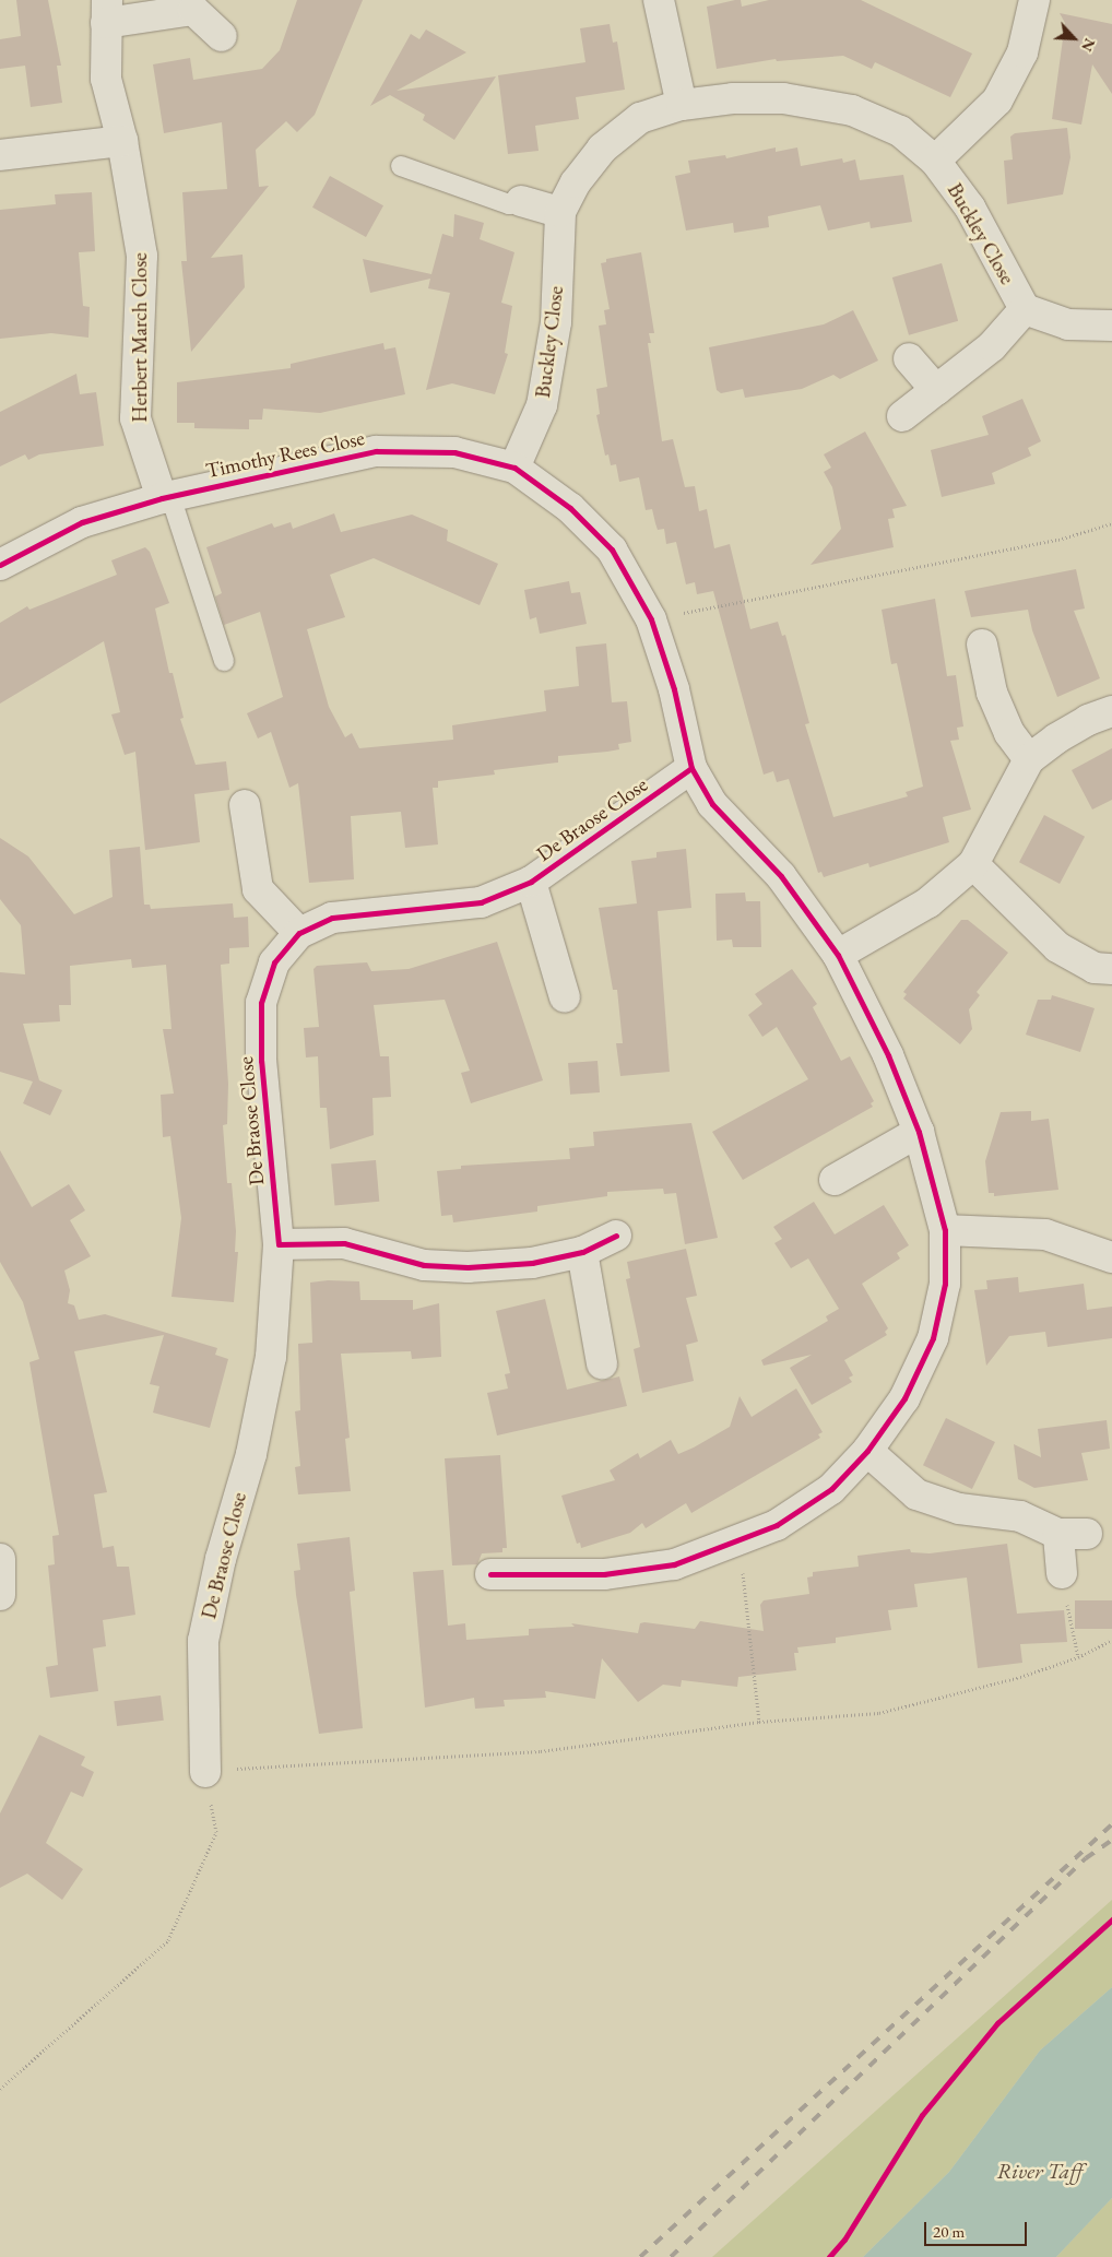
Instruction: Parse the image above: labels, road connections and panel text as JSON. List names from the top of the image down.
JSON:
{
  "streets": {
    "street": [
      "Buckley Close",
      "Herbert March Close",
      "Timothy Rees Close",
      "De Braose Close"
    ]
  },
  "crossings": [
    ["Buckley Close", "Timothy Rees Close"],
    ["Herbert March Close", "Timothy Rees Close"],
    ["Timothy Rees Close", "De Braose Close"]
  ],
  "water": ["River Taff"],
  "scale_bar": "20 m",
  "north": "bottom right"
}
